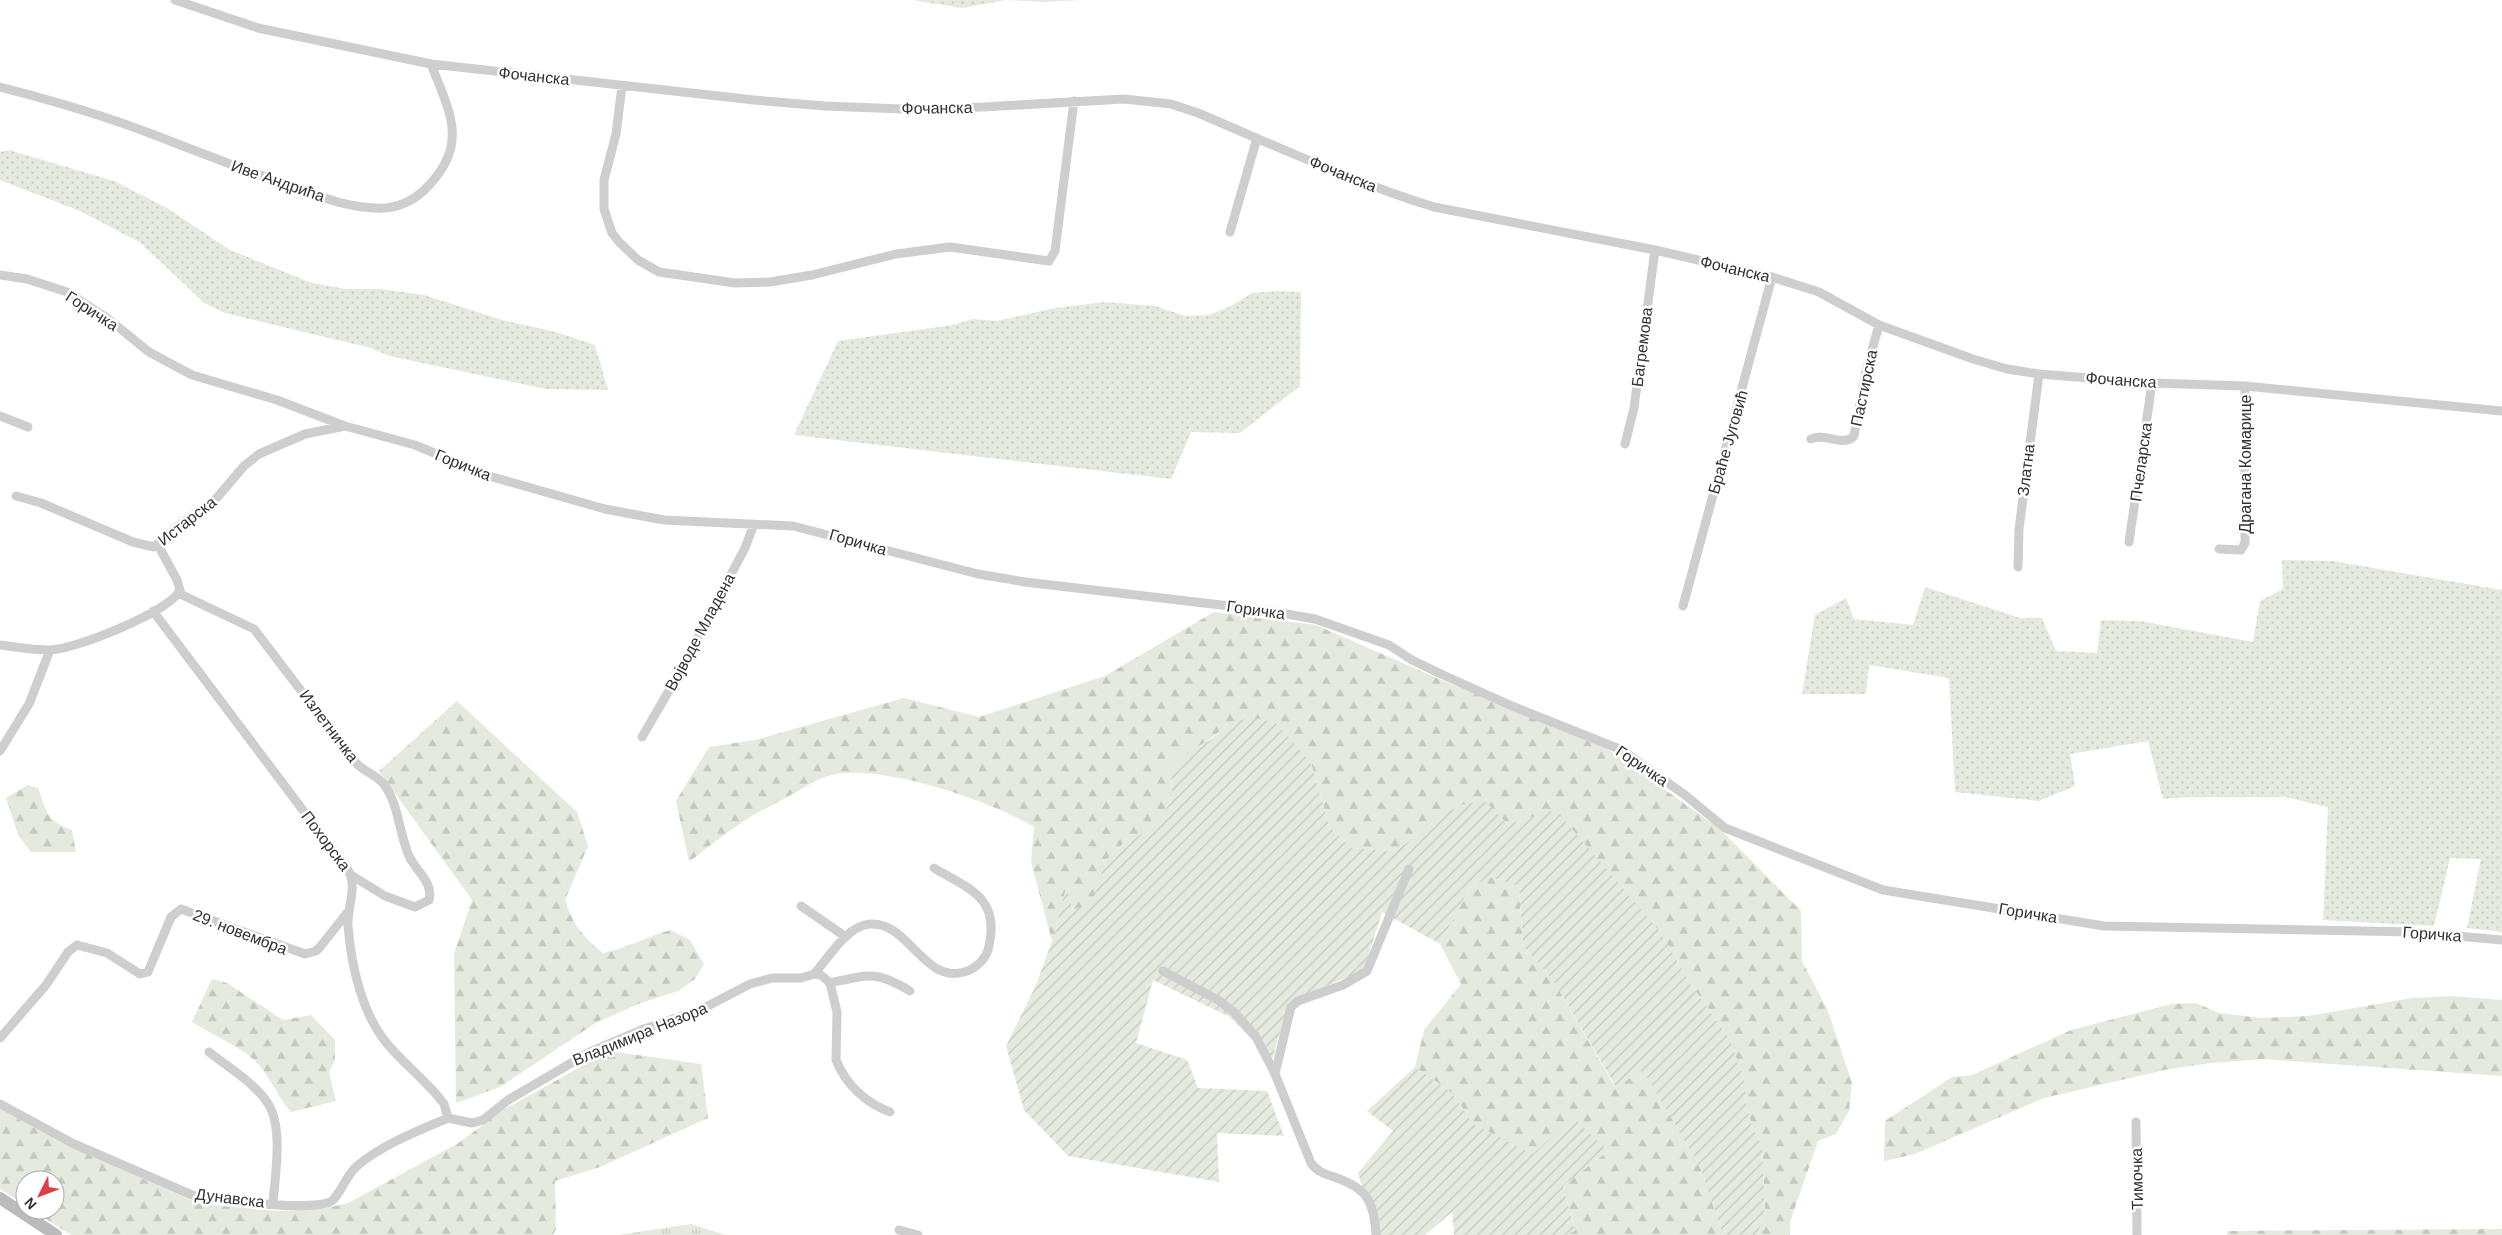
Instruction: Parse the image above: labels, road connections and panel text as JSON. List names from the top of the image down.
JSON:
{
  "streets": {
    "street": [
      "Фочанска",
      "Иве Андрића",
      "Горичка",
      "Багремова",
      "Пастирска",
      "Браће Југовић",
      "Пчеларска",
      "Драгана Комарице",
      "Златна",
      "Истарска",
      "Војводе Младена",
      "Излетничка",
      "Похорска",
      "29. новембра",
      "Владимира Назора",
      "Тимочка",
      "Дунавска"
    ]
  },
  "crossings": [
    ["Фочанска", "Иве Андрића"],
    ["Фочанска", "Багремова"],
    ["Фочанска", "Пастирска"],
    ["Фочанска", "Браће Југовић"],
    ["Фочанска", "Пчеларска"],
    ["Фочанска", "Драгана Комарице"],
    ["Фочанска", "Златна"],
    ["Горичка", "Истарска"],
    ["Горичка", "Војводе Младена"],
    ["Излетничка", "Похорска"],
    ["Похорска", "29. новембра"],
    ["Похорска", "Владимира Назора"],
    ["Похорска", "Дунавска"],
    ["Владимира Назора", "Дунавска"]
  ],
  "north": "bottom left"
}
